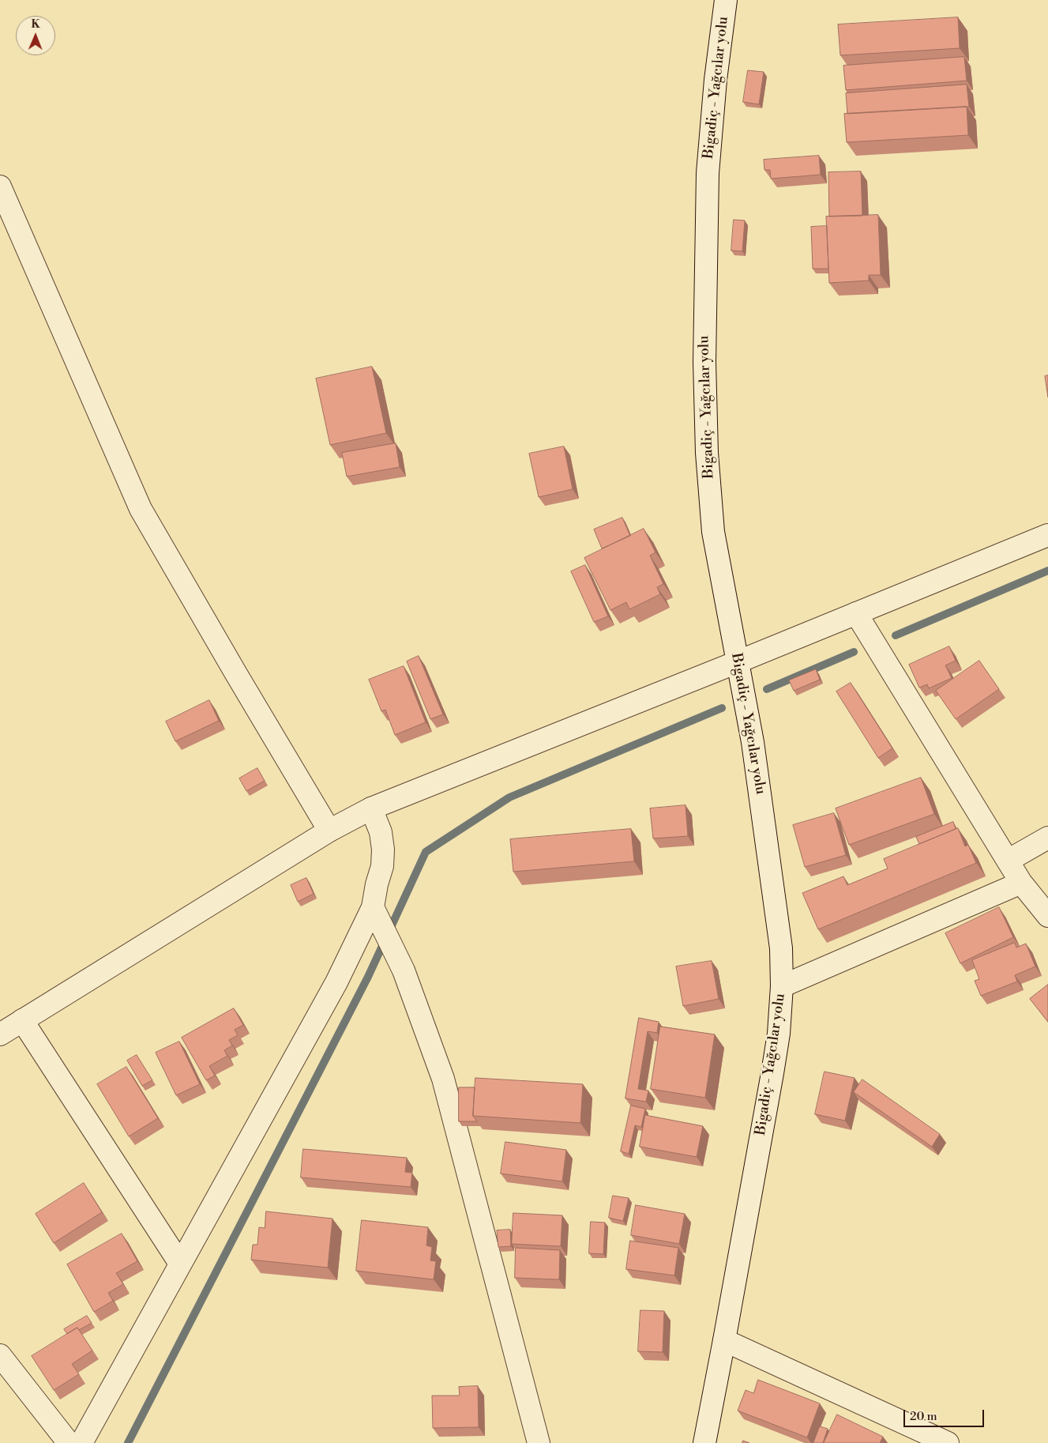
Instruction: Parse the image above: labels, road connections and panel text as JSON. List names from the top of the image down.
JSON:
{
  "streets": {
    "street": ["Bigadiç - Yağcılar yolu"]
  },
  "scale_bar": "20 m",
  "north": "top"
}
